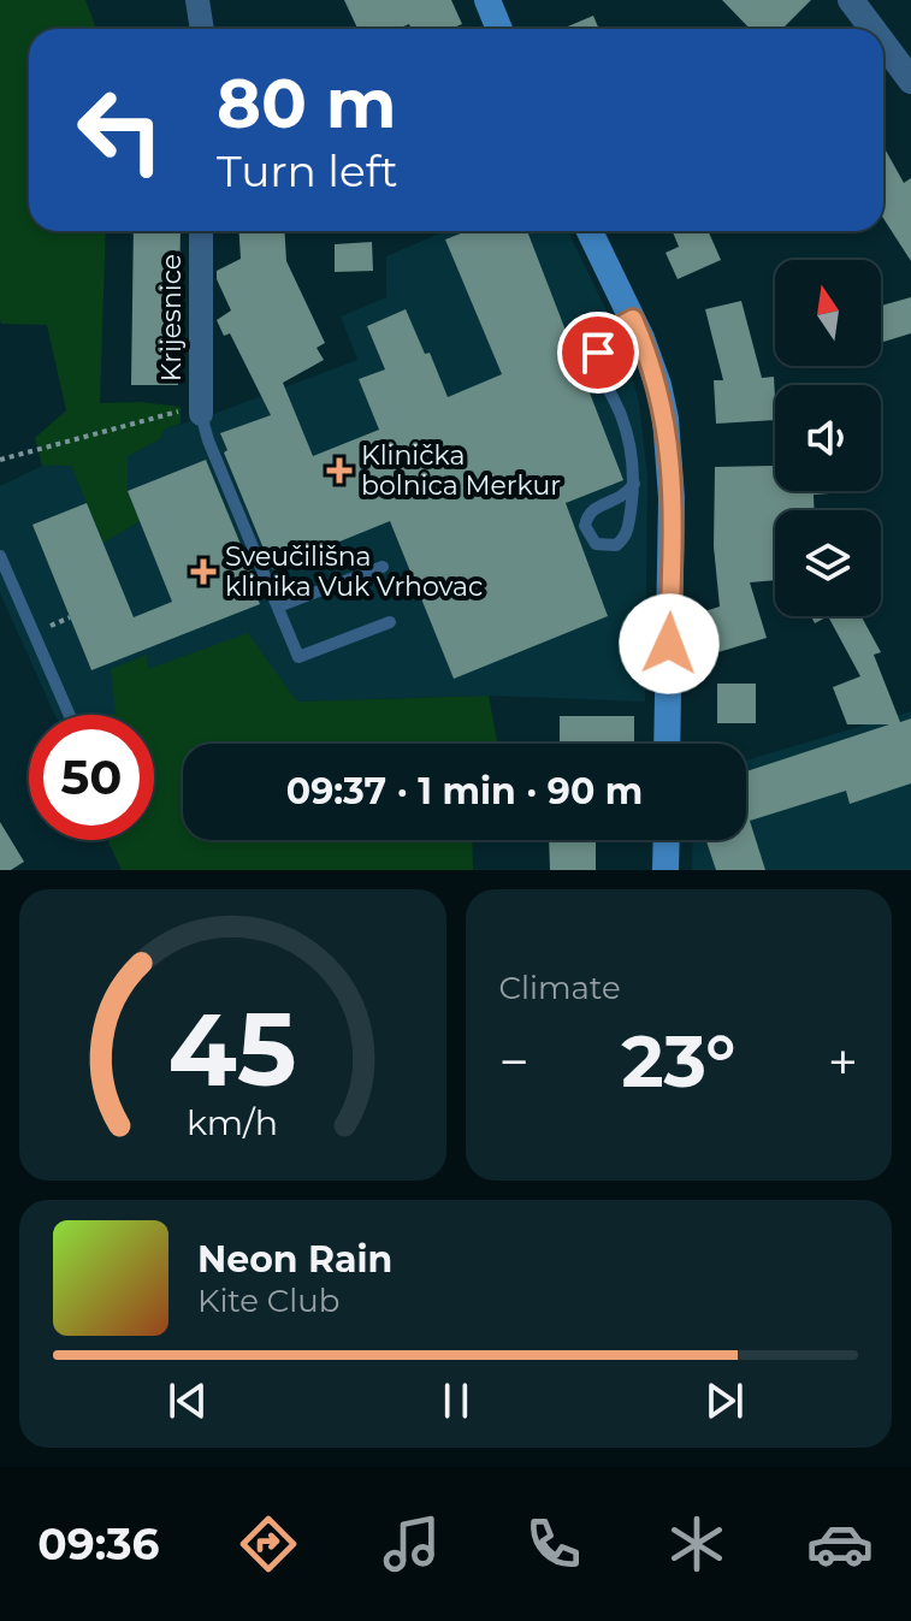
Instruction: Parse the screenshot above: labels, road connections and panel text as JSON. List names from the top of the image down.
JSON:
{
  "streets": {
    "street": ["Krijesnice"]
  },
  "places": {
    "health": ["Klinička bolnica Merkur", "Sveučilišna klinika Vuk Vrhovac"]
  },
  "north": "top",
  "page": {
    "turn": ["80 m", "Turn left"],
    "limit": "50",
    "trip": "09:37 · 1 min · 90 m",
    "tile": "Climate",
    "heat": ["−", "23°", "+"],
    "song": ["Neon Rain", "Kite Club"],
    "tabs": "09:36",
    "gauge": ["45", "km/h"]
  }
}
